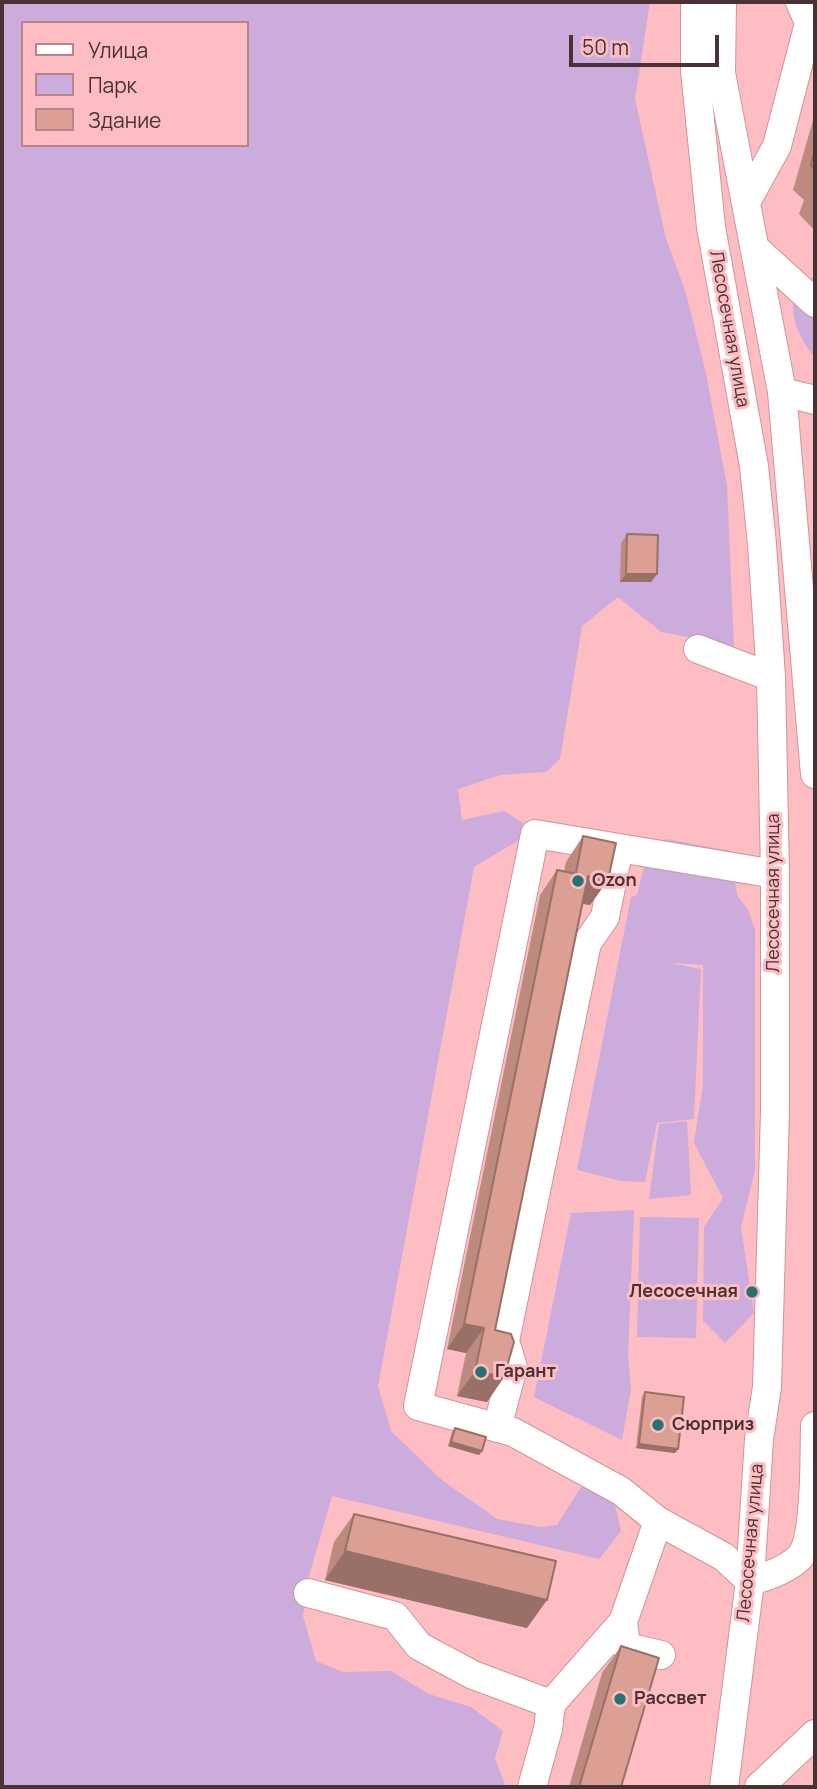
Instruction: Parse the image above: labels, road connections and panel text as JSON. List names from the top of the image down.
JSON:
{
  "streets": {
    "street": ["Лесосечная улица"]
  },
  "places": [
    "Ozon",
    "Лесосечная",
    "Гарант",
    "Сюрприз",
    "Рассвет"
  ],
  "legend": ["Улица", "Парк", "Здание"],
  "scale_bar": "50 m"
}
